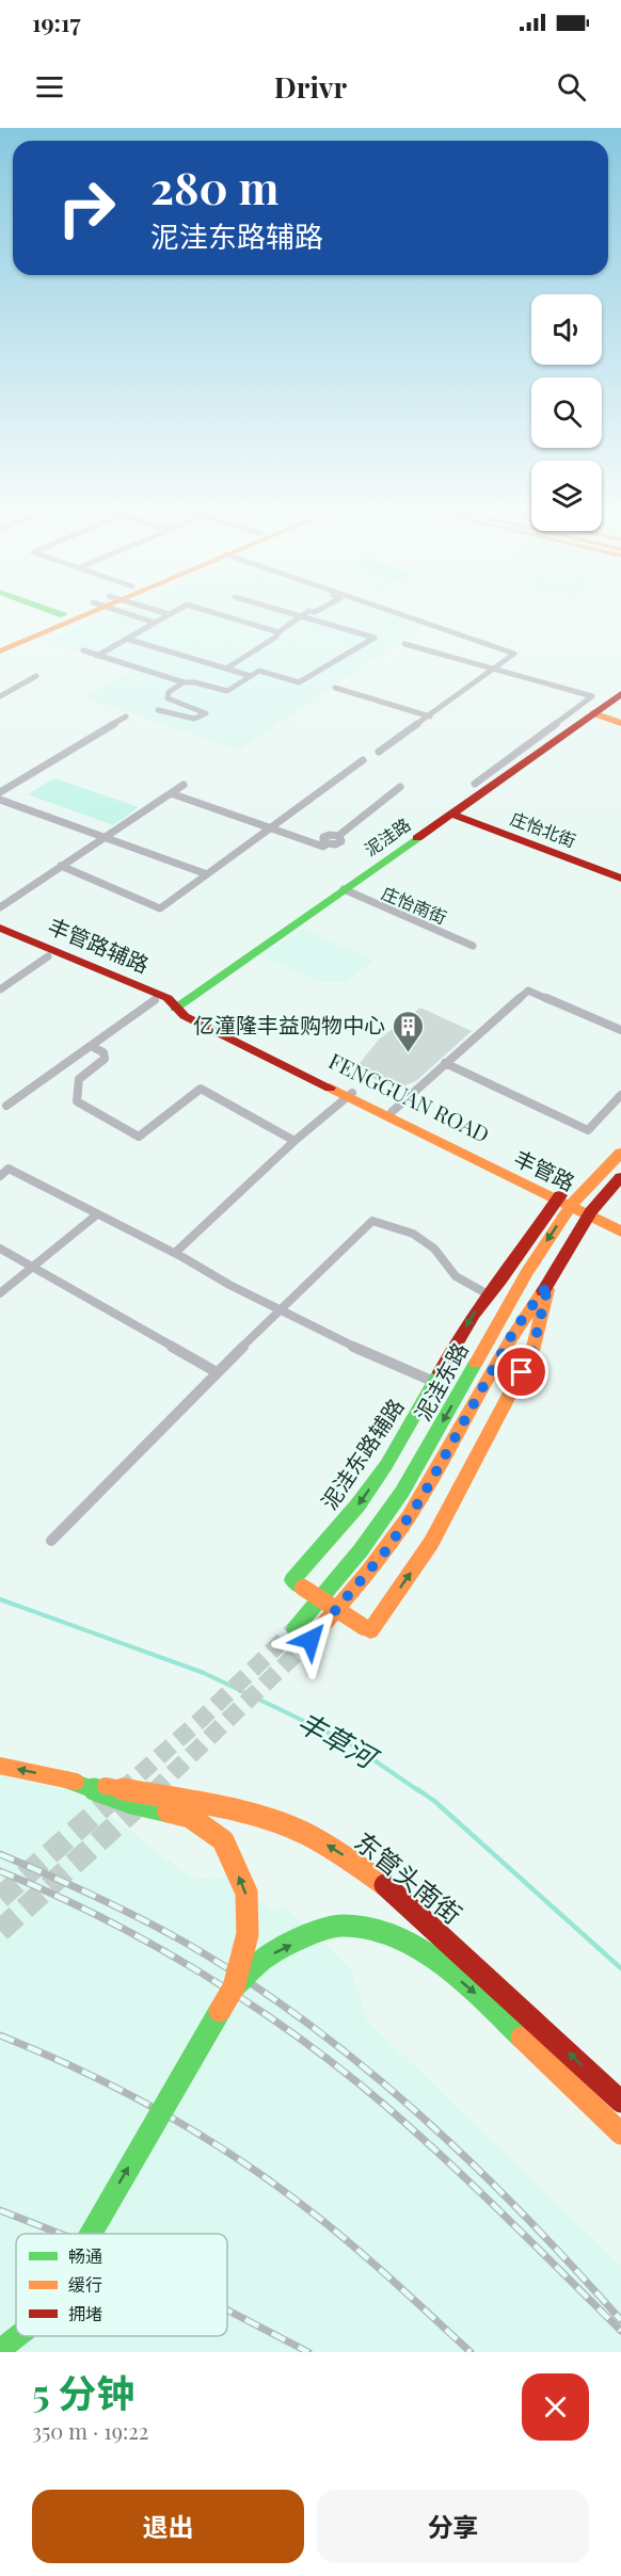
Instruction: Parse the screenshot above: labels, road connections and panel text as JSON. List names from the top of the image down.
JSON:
{
  "streets": {
    "main road": [
      "庄怡北街",
      "泥洼路",
      "丰管路辅路",
      "FENGGUAN ROAD",
      "丰管路",
      "泥洼东路",
      "泥洼东路辅路",
      "东管头南街"
    ],
    "street": ["庄怡南街"]
  },
  "crossings": [
    ["庄怡北街", "泥洼路"],
    ["泥洼路", "庄怡南街"],
    ["泥洼路", "丰管路辅路"],
    ["泥洼路", "丰管路"],
    ["丰管路辅路", "丰管路"],
    ["FENGGUAN ROAD", "丰管路"],
    ["FENGGUAN ROAD", "泥洼东路"],
    ["FENGGUAN ROAD", "泥洼东路辅路"],
    ["丰管路", "泥洼东路"],
    ["丰管路", "泥洼东路辅路"],
    ["泥洼东路", "泥洼东路辅路"]
  ],
  "water": ["丰草河"],
  "places": {
    "building": ["亿潼隆丰益购物中心"]
  },
  "legend": ["畅通", "缓行", "拥堵"],
  "page": {
    "status": "19:17",
    "header": "Drivr",
    "turn": ["280 m", "泥洼东路辅路"],
    "heading": ["5 分钟", "350 m · 19:22"],
    "buttons": ["退出", "分享"]
  }
}
